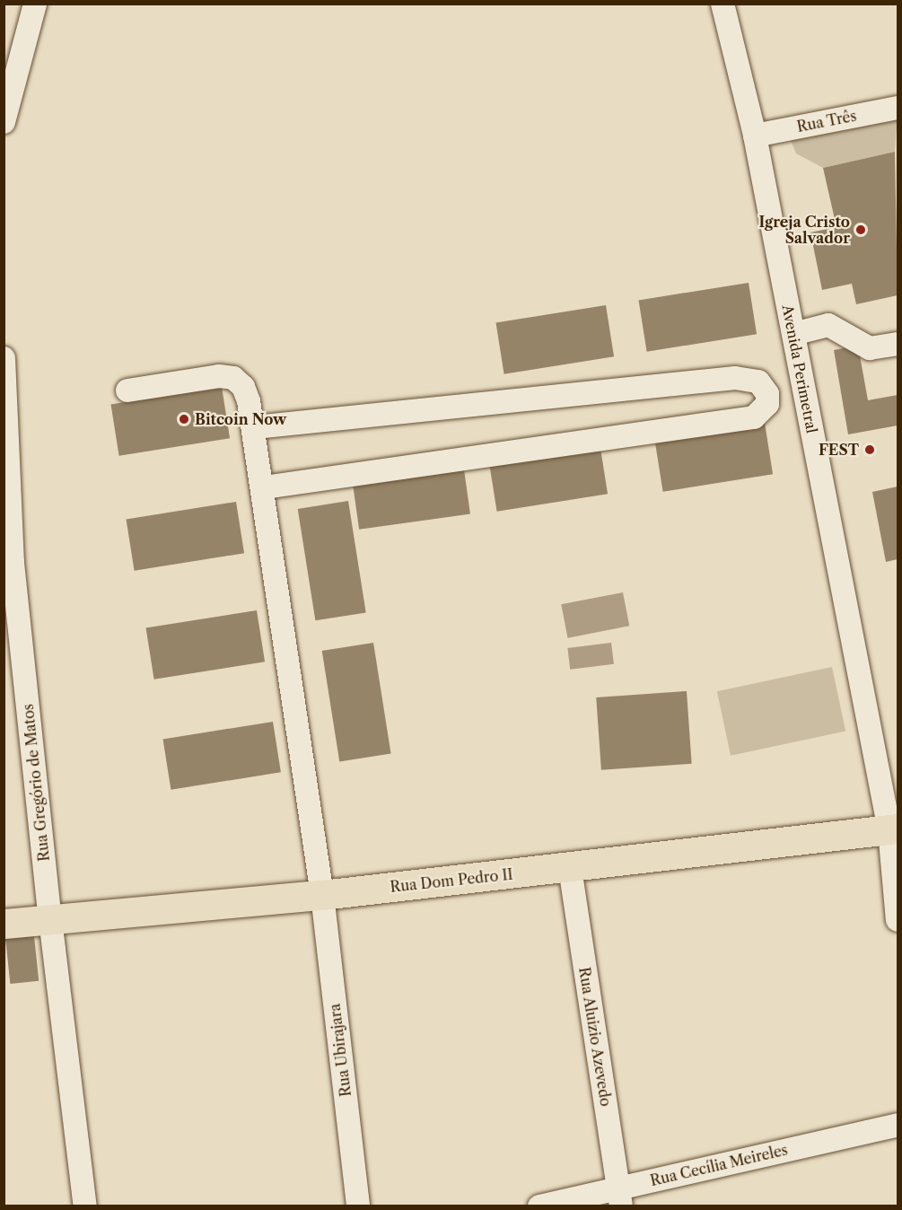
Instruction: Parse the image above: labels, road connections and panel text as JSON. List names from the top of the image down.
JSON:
{
  "streets": {
    "main road": ["Rua Dom Pedro II"],
    "street": [
      "Rua Três",
      "Avenida Perimetral",
      "Rua Gregório de Matos",
      "Rua Aluizio Azevedo",
      "Rua Ubirajara",
      "Rua Cecília Meireles"
    ]
  },
  "crossings": [
    ["Rua Três", "Avenida Perimetral"],
    ["Avenida Perimetral", "Rua Dom Pedro II"],
    ["Rua Gregório de Matos", "Rua Dom Pedro II"],
    ["Rua Dom Pedro II", "Rua Aluizio Azevedo"],
    ["Rua Dom Pedro II", "Rua Ubirajara"],
    ["Rua Aluizio Azevedo", "Rua Cecília Meireles"]
  ],
  "places": ["Igreja Cristo Salvador", "Bitcoin Now", "FEST"]
}
